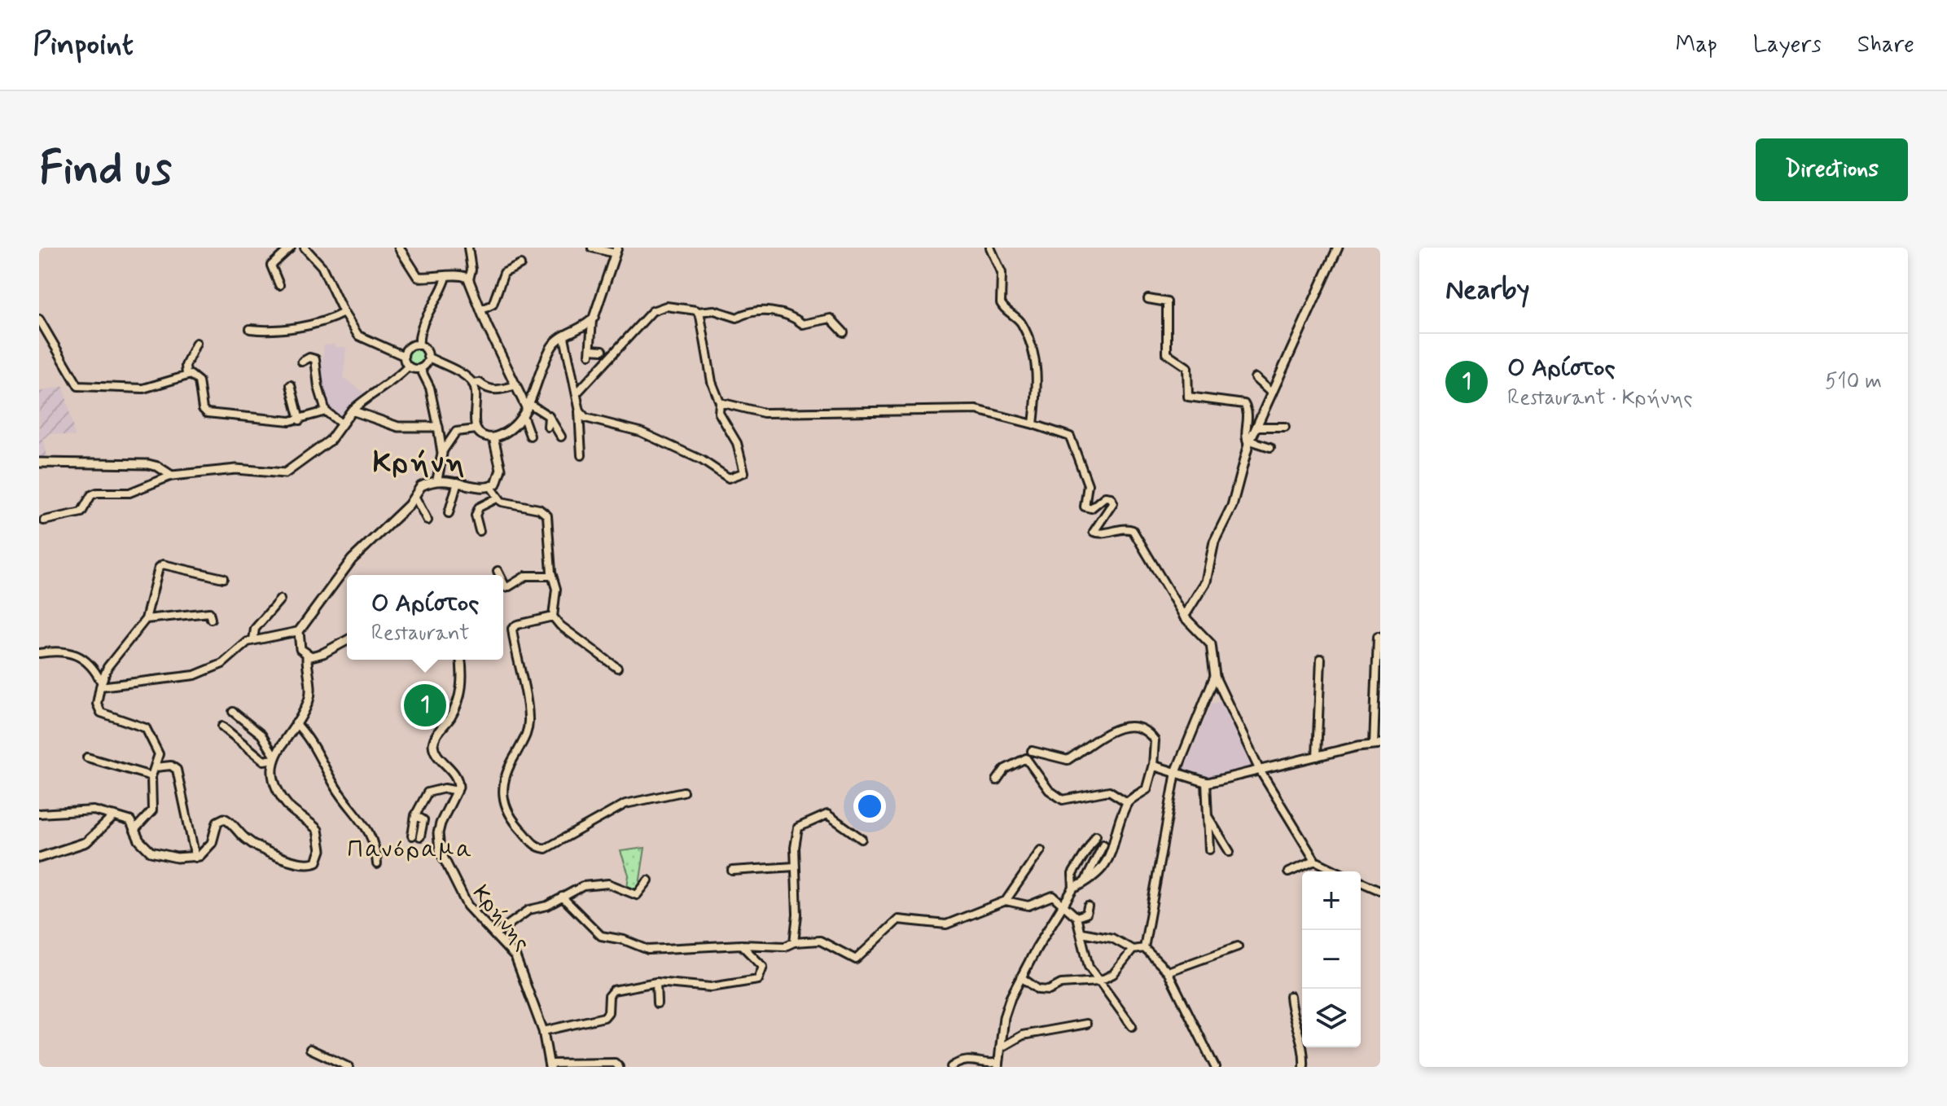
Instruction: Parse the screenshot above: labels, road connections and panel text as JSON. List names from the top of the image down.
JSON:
{
  "streets": {
    "street": ["Κρήνης"]
  },
  "districts": ["Κρήνη", "Πανόραμα"],
  "page": {
    "header": "Pinpoint",
    "nav": ["Map", "Layers", "Share"],
    "buttons": "Directions",
    "title": "Find us",
    "heading": "Nearby",
    "list": [
      {
        "mark": "1",
        "name": "Ο Αρίστος",
        "note": "Restaurant · Κρήνης",
        "value": "510 m"
      }
    ],
    "popup": ["Ο Αρίστος", "Restaurant"],
    "pins": "1",
    "map_buttons": ["+", "−"]
  }
}
